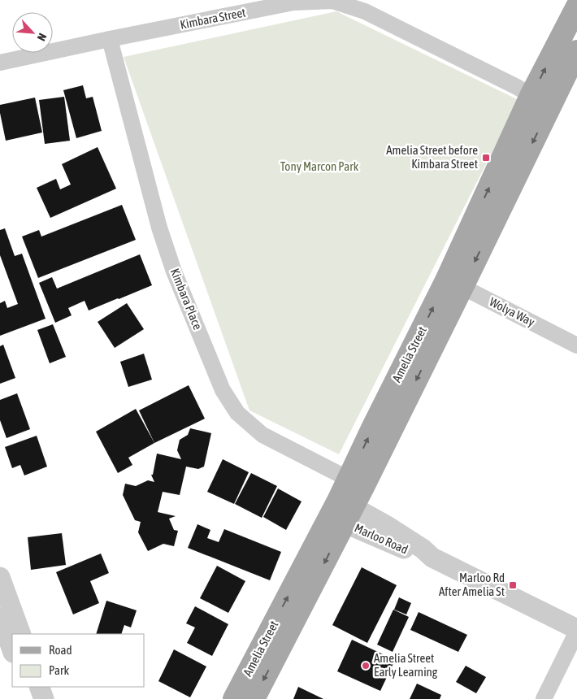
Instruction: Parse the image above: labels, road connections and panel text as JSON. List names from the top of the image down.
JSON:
{
  "streets": {
    "main road": ["Amelia Street"],
    "street": [
      "Kimbara Street",
      "Kimbara Place",
      "Wolya Way",
      "Marloo Road"
    ]
  },
  "crossings": [
    ["Kimbara Street", "Kimbara Place"],
    ["Kimbara Street", "Amelia Street"],
    ["Kimbara Place", "Amelia Street"],
    ["Wolya Way", "Amelia Street"],
    ["Amelia Street", "Marloo Road"]
  ],
  "parks": ["Tony Marcon Park"],
  "places": {
    "transit": ["Amelia Street before Kimbara Street", "Marloo Rd After Amelia St"],
    "other": ["Amelia Street Early Learning"]
  },
  "legend": ["Road", "Park"],
  "north": "bottom right"
}
